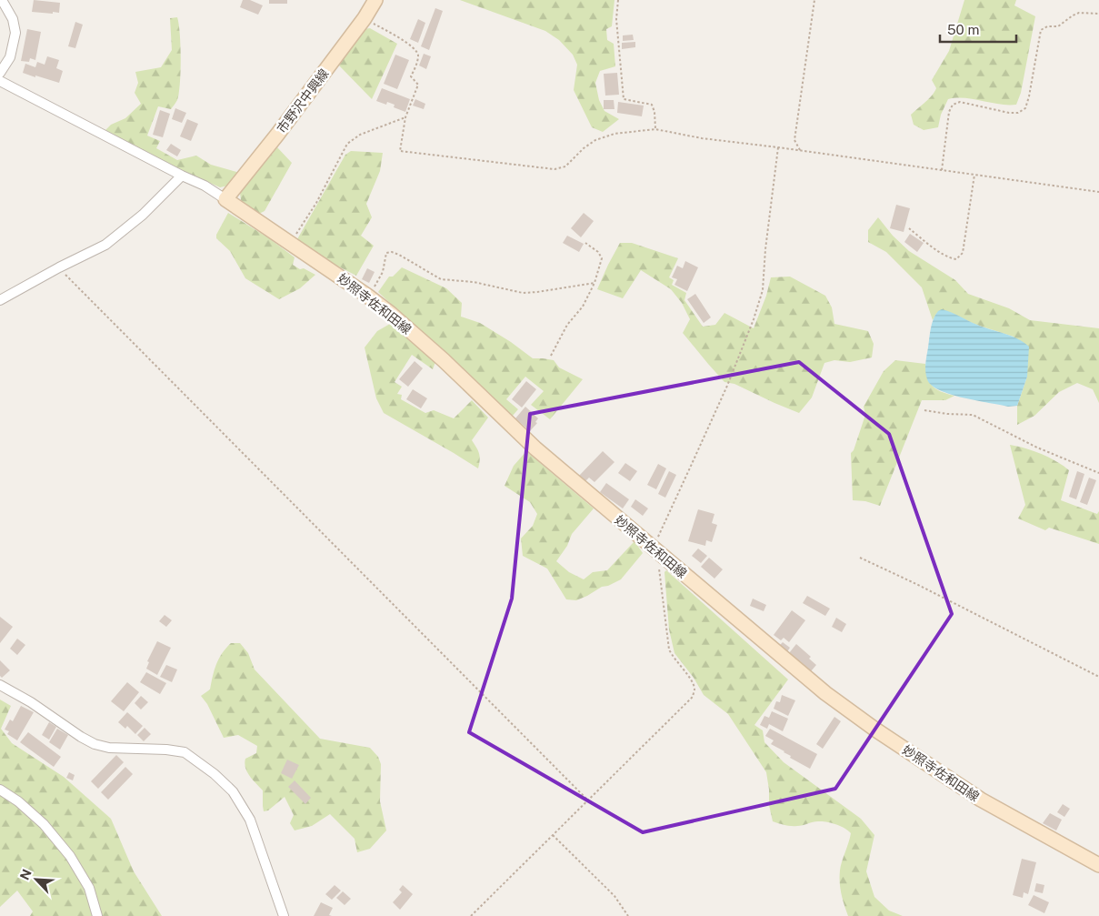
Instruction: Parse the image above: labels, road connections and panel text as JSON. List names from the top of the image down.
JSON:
{
  "streets": {
    "main road": ["市野沢中興線", "妙照寺佐和田線"]
  },
  "crossings": [
    ["市野沢中興線", "妙照寺佐和田線"]
  ],
  "scale_bar": "50 m",
  "north": "top left"
}
